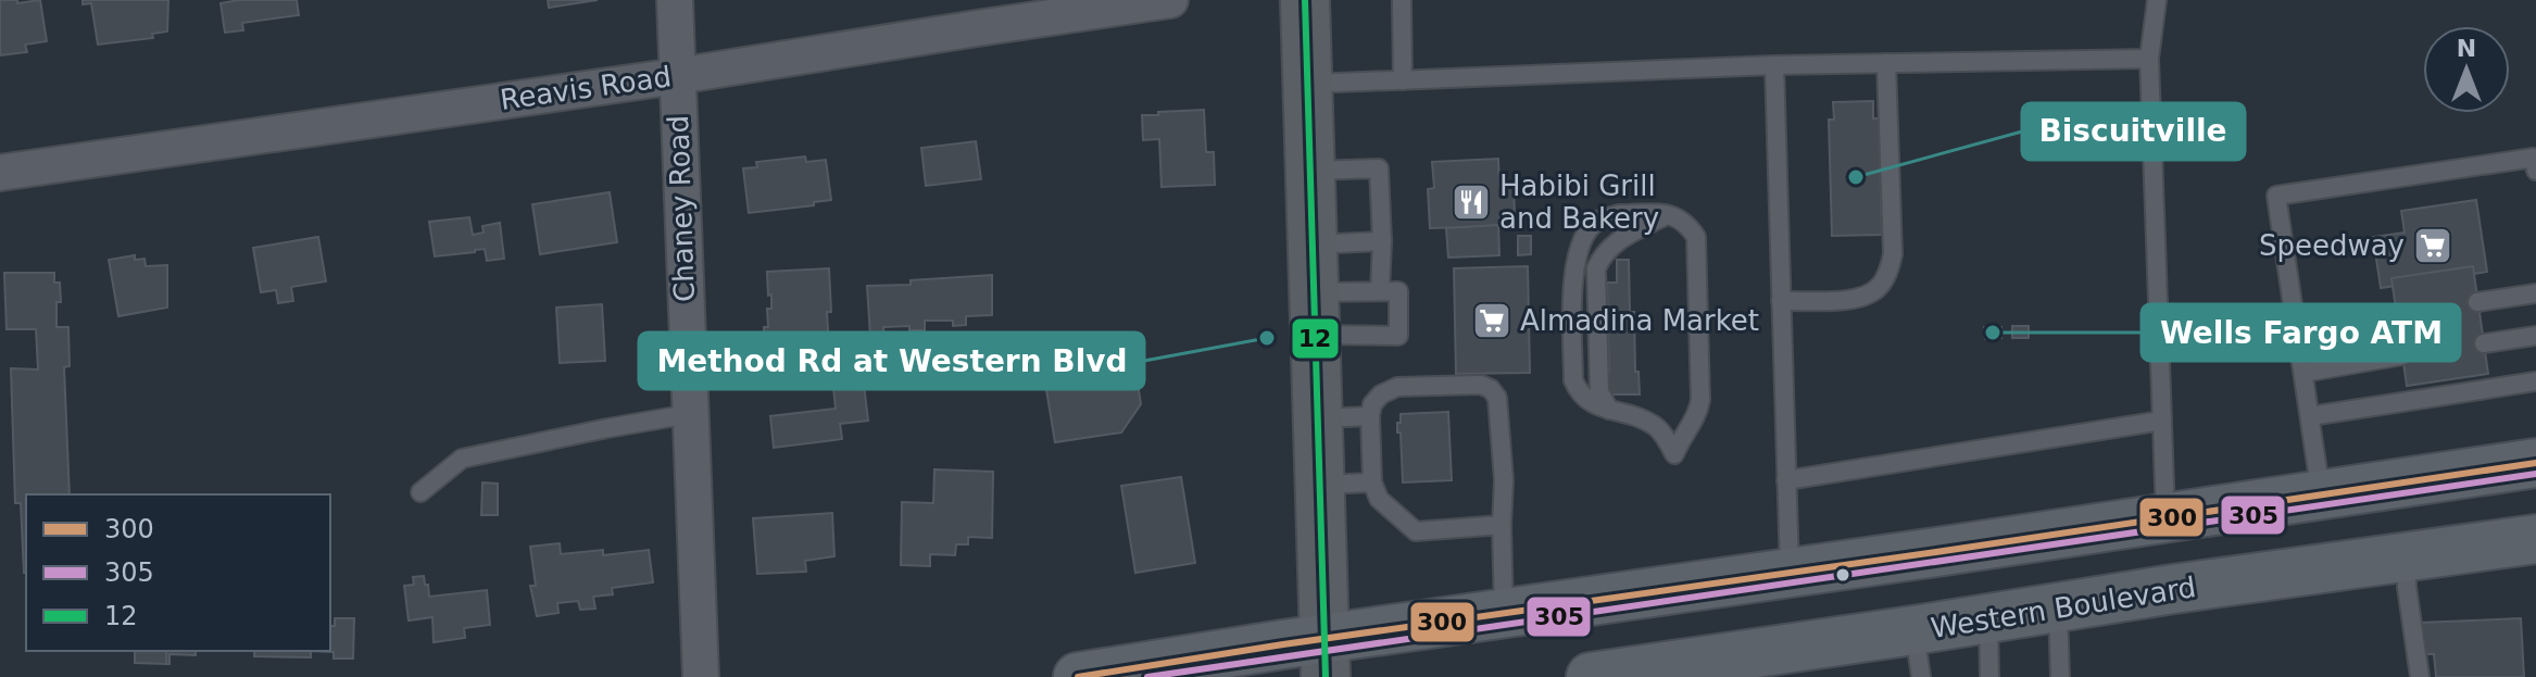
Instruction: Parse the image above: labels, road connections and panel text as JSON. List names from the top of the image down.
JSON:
{
  "streets": {
    "main road": ["Western Boulevard"],
    "street": ["Reavis Road", "Chaney Road"]
  },
  "crossings": [
    ["Reavis Road", "Chaney Road"]
  ],
  "places": {
    "other": ["Biscuitville", "Wells Fargo ATM", "Method Rd at Western Blvd"],
    "restaurant": ["Habibi Grill and Bakery"],
    "supermarket": ["Speedway", "Almadina Market"]
  },
  "lines": ["transit line 12", "transit line 300", "transit line 305"],
  "legend": ["300", "305", "12"],
  "north": "top"
}
